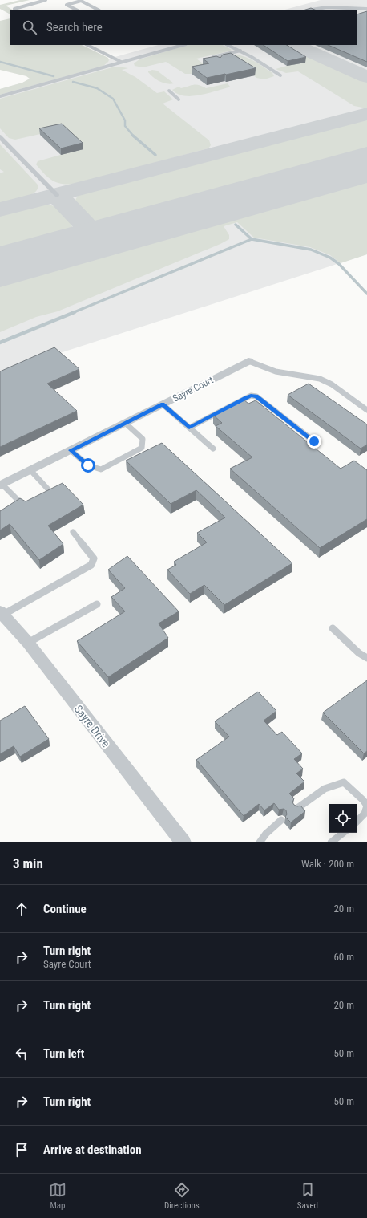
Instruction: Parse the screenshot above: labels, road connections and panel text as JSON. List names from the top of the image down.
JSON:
{
  "streets": {
    "street": ["Sayre Court", "Sayre Drive"]
  },
  "page": {
    "search": "Search here",
    "heading": ["3 min", "Walk · 200 m"],
    "list": [
      ["Continue", "20 m"],
      ["Turn right", "Sayre Court", "60 m"],
      ["Turn right", "20 m"],
      ["Turn left", "50 m"],
      ["Turn right", "50 m"],
      "Arrive at destination"
    ],
    "nav": ["Map", "Directions", "Saved"]
  }
}
